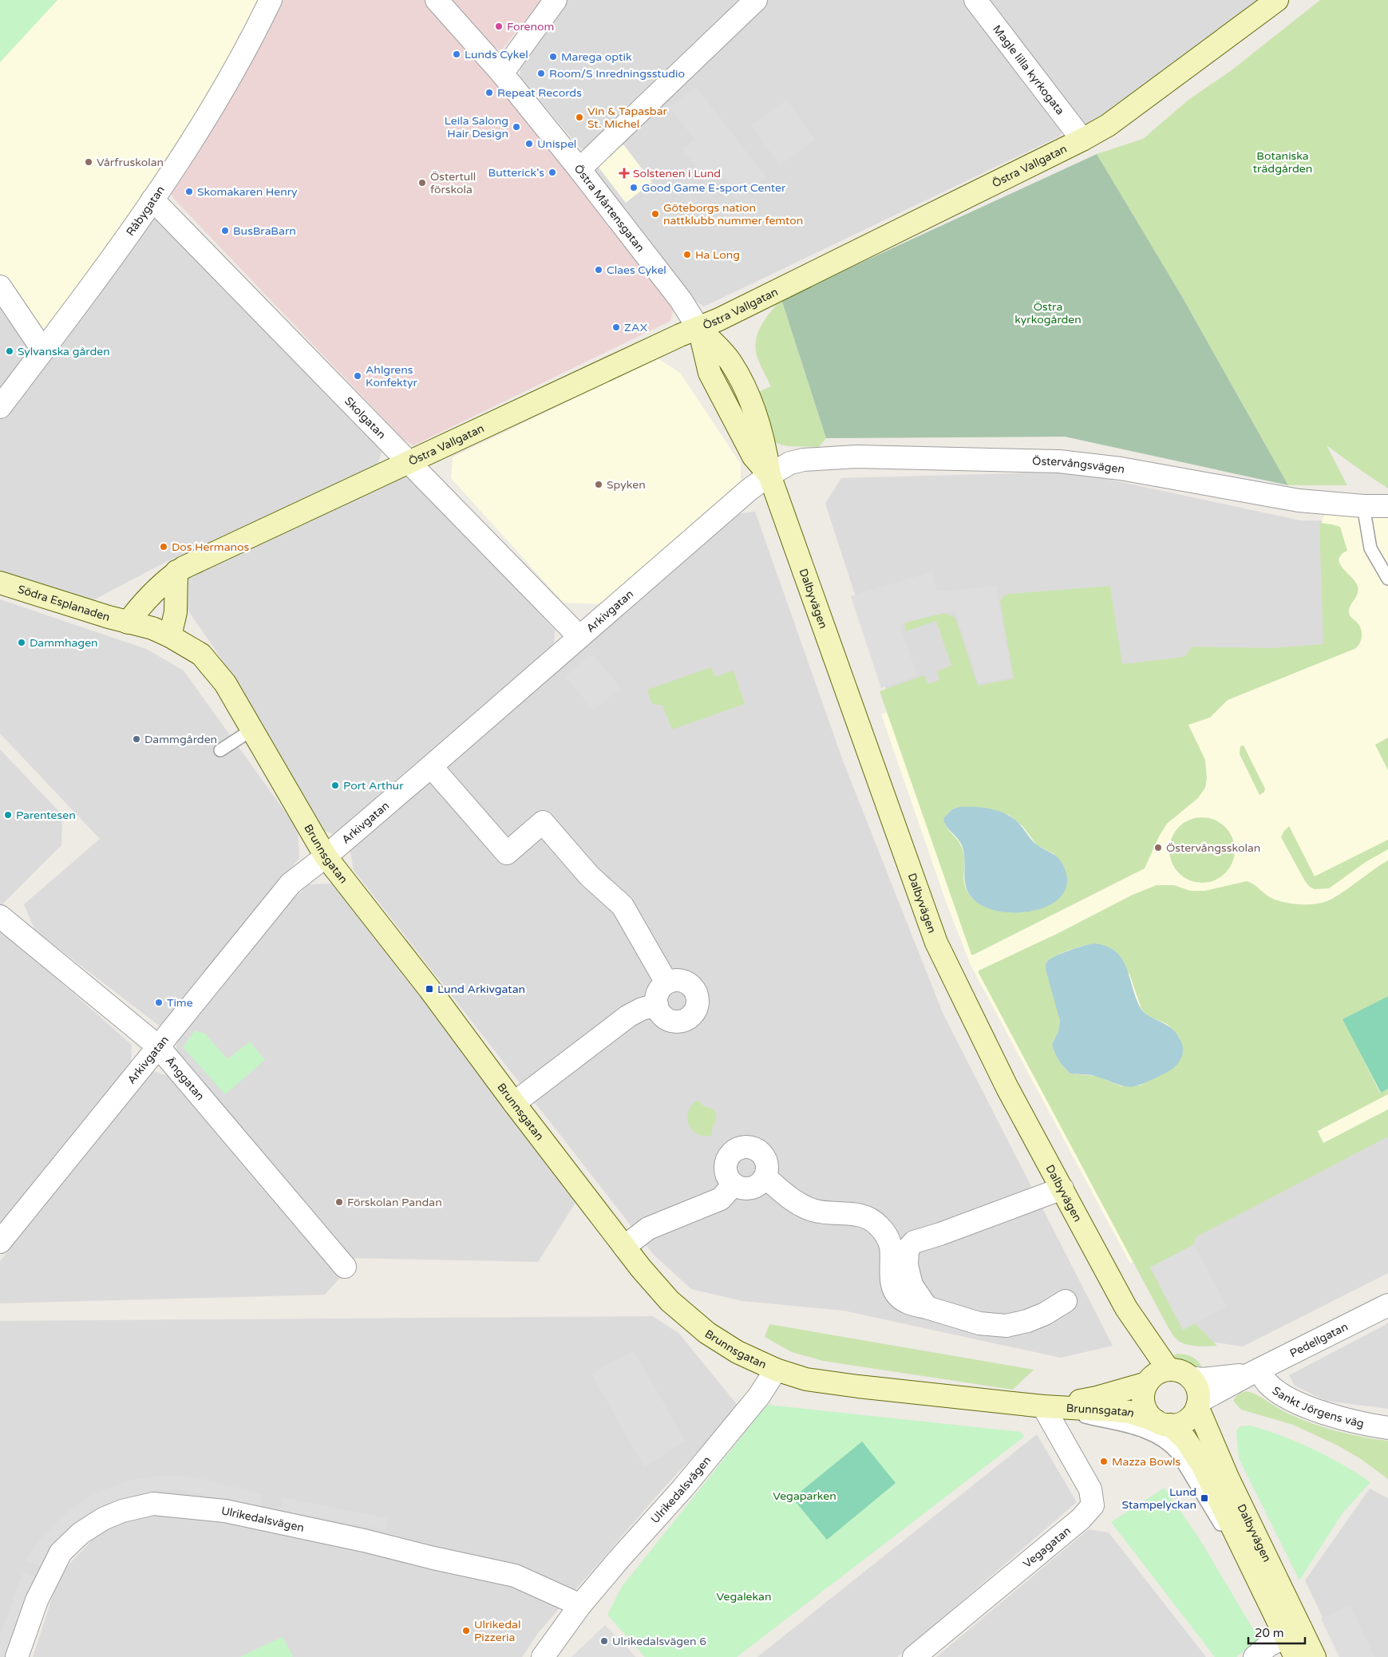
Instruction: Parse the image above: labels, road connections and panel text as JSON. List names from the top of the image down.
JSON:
{
  "streets": {
    "street": [
      "Magle lilla kyrkogata",
      "Östra Vallgatan",
      "Östra Mårtensgatan",
      "Råbygatan",
      "Skolgatan",
      "Östervångsvägen",
      "Dalbyvägen",
      "Södra Esplanaden",
      "Arkivgatan",
      "Brunnsgatan",
      "Änggatan",
      "Pedellgatan",
      "Sankt Jörgens väg",
      "Ulrikedalsvägen",
      "Vegagatan"
    ]
  },
  "crossings": [
    ["Magle lilla kyrkogata", "Östra Vallgatan"],
    ["Östra Vallgatan", "Östra Mårtensgatan"],
    ["Östra Vallgatan", "Skolgatan"],
    ["Östra Vallgatan", "Dalbyvägen"],
    ["Östra Vallgatan", "Södra Esplanaden"],
    ["Östra Vallgatan", "Brunnsgatan"],
    ["Östra Mårtensgatan", "Dalbyvägen"],
    ["Råbygatan", "Skolgatan"],
    ["Skolgatan", "Arkivgatan"],
    ["Östervångsvägen", "Dalbyvägen"],
    ["Östervångsvägen", "Arkivgatan"],
    ["Dalbyvägen", "Arkivgatan"],
    ["Dalbyvägen", "Brunnsgatan"],
    ["Dalbyvägen", "Pedellgatan"],
    ["Södra Esplanaden", "Brunnsgatan"],
    ["Arkivgatan", "Brunnsgatan"],
    ["Arkivgatan", "Änggatan"],
    ["Brunnsgatan", "Pedellgatan"],
    ["Brunnsgatan", "Ulrikedalsvägen"],
    ["Brunnsgatan", "Vegagatan"],
    ["Pedellgatan", "Sankt Jörgens väg"]
  ],
  "parks": [
    "Botaniska trädgården",
    "Östra kyrkogården",
    "Vegaparken",
    "Vegalekan"
  ],
  "places": {
    "other": [
      "Forenom",
      "Lunds Cykel",
      "Marega optik",
      "Room/S Inredningsstudio",
      "Repeat Records",
      "Vin & Tapasbar St. Michel",
      "Leila Salong Hair Design",
      "Unispel",
      "Vårfruskolan",
      "Butterick's",
      "Östertull förskola",
      "Good Game E-sport Center",
      "Skomakaren Henry",
      "Göteborgs nation nattklubb nummer femton",
      "BusBraBarn",
      "Ha Long",
      "Claes Cykel",
      "ZAX",
      "Sylvanska gården",
      "Ahlgrens Konfektyr",
      "Spyken",
      "Dos Hermanos",
      "Dammhagen",
      "Dammgården",
      "Port Arthur",
      "Parentesen",
      "Östervångsskolan",
      "Time",
      "Förskolan Pandan",
      "Mazza Bowls",
      "Ulrikedal Pizzeria",
      "Ulrikedalsvägen 6"
    ],
    "health": ["Solstenen i Lund"],
    "transit": ["Lund Arkivgatan", "Lund Stampelyckan"]
  },
  "scale_bar": "20 m"
}
